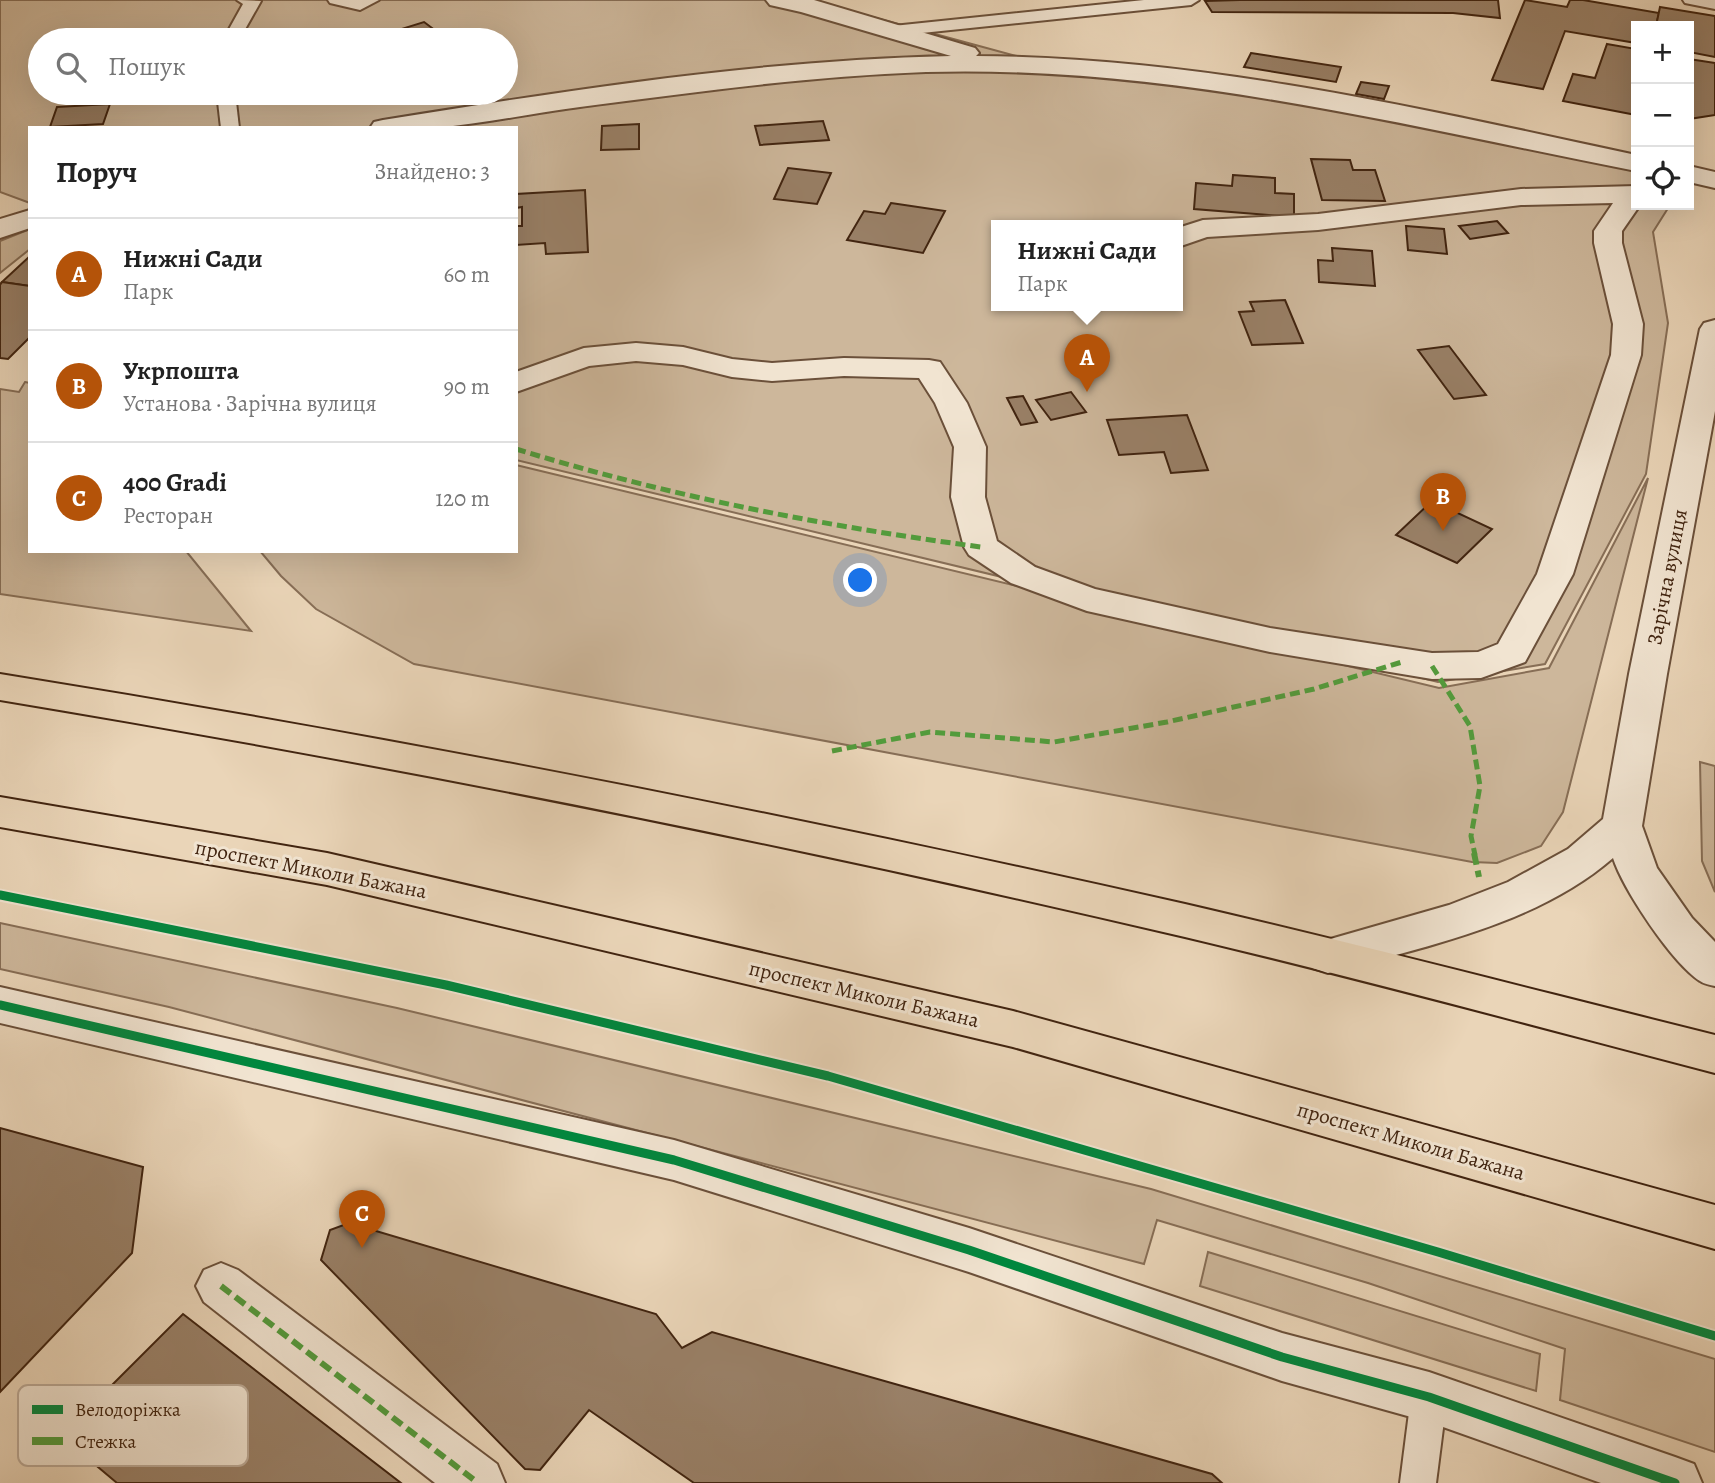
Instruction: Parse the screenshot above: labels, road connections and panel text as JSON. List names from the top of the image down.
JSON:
{
  "streets": {
    "highway": ["проспект Миколи Бажана"],
    "street": ["Зарічна вулиця"]
  },
  "legend": ["Велодоріжка", "Стежка"],
  "page": {
    "map_buttons": ["+", "−"],
    "search": "Пошук",
    "heading": ["Поруч", "Знайдено: 3"],
    "list": [
      {
        "mark": "A",
        "name": "Нижні Сади",
        "note": "Парк",
        "value": "60 m"
      },
      {
        "mark": "B",
        "name": "Укрпошта",
        "note": "Установа · Зарічна вулиця",
        "value": "90 m"
      },
      {
        "mark": "C",
        "name": "400 Gradi",
        "note": "Ресторан",
        "value": "120 m"
      }
    ],
    "popup": ["Нижні Сади", "Парк"],
    "pins": ["A", "B", "C"]
  }
}
